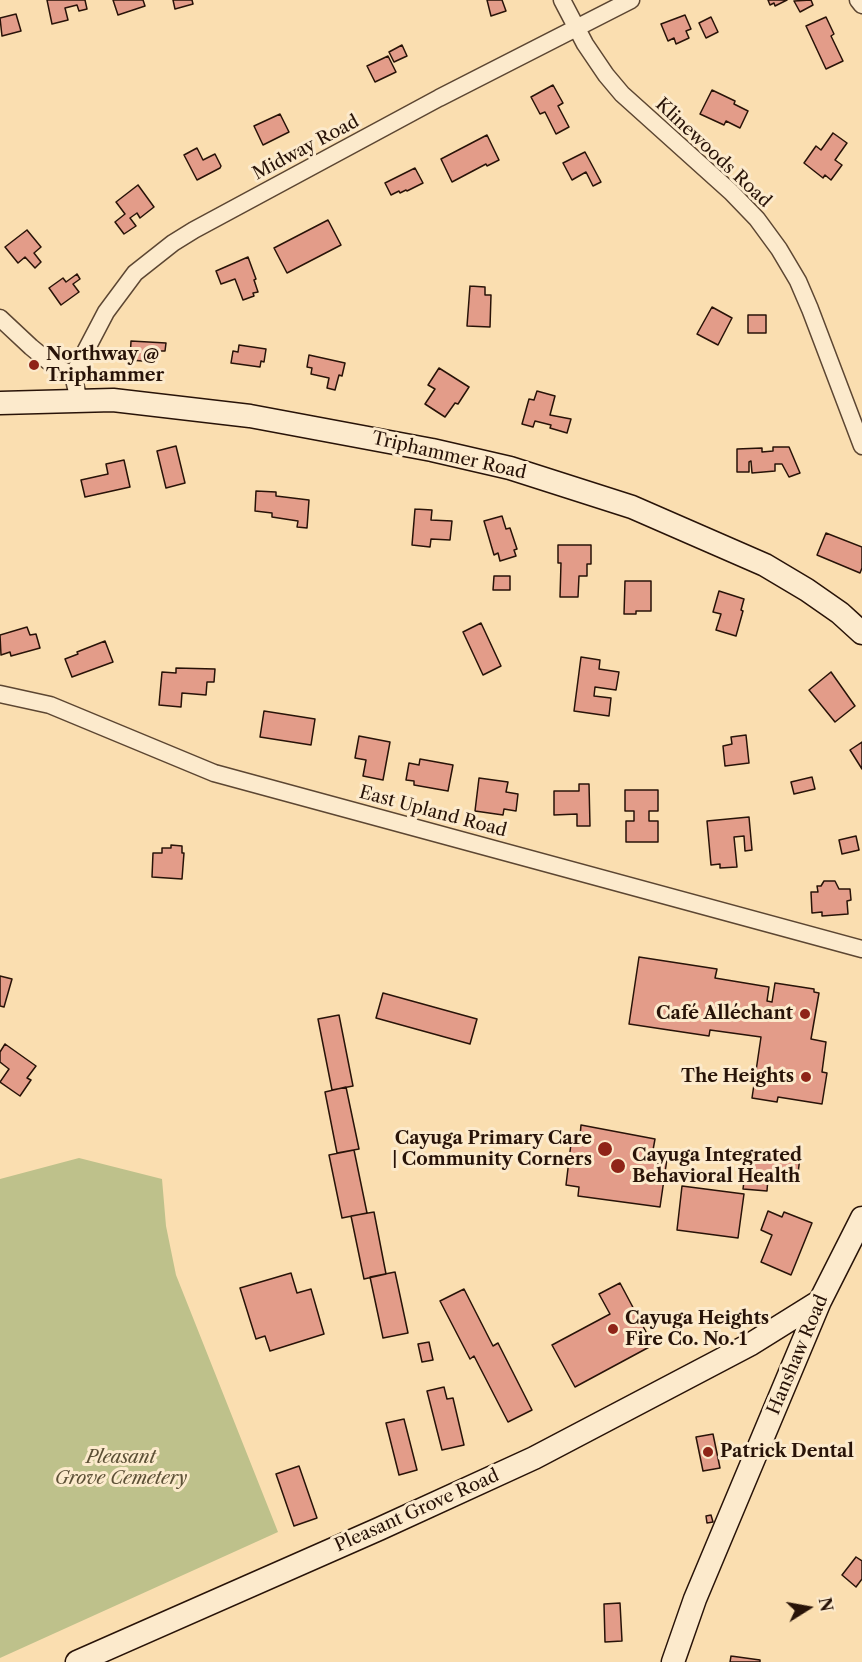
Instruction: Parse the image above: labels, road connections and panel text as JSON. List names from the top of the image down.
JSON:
{
  "streets": {
    "street": [
      "Midway Road",
      "Klinewoods Road",
      "Triphammer Road",
      "East Upland Road",
      "Hanshaw Road",
      "Pleasant Grove Road"
    ]
  },
  "crossings": [
    ["Midway Road", "Klinewoods Road"],
    ["Hanshaw Road", "Pleasant Grove Road"]
  ],
  "parks": ["Pleasant Grove Cemetery"],
  "places": [
    "Northway @ Triphammer",
    "Café Alléchant",
    "The Heights",
    "Cayuga Primary Care | Community Corners",
    "Cayuga Integrated Behavioral Health",
    "Cayuga Heights Fire Co. No. 1",
    "Patrick Dental"
  ],
  "north": "right"
}
